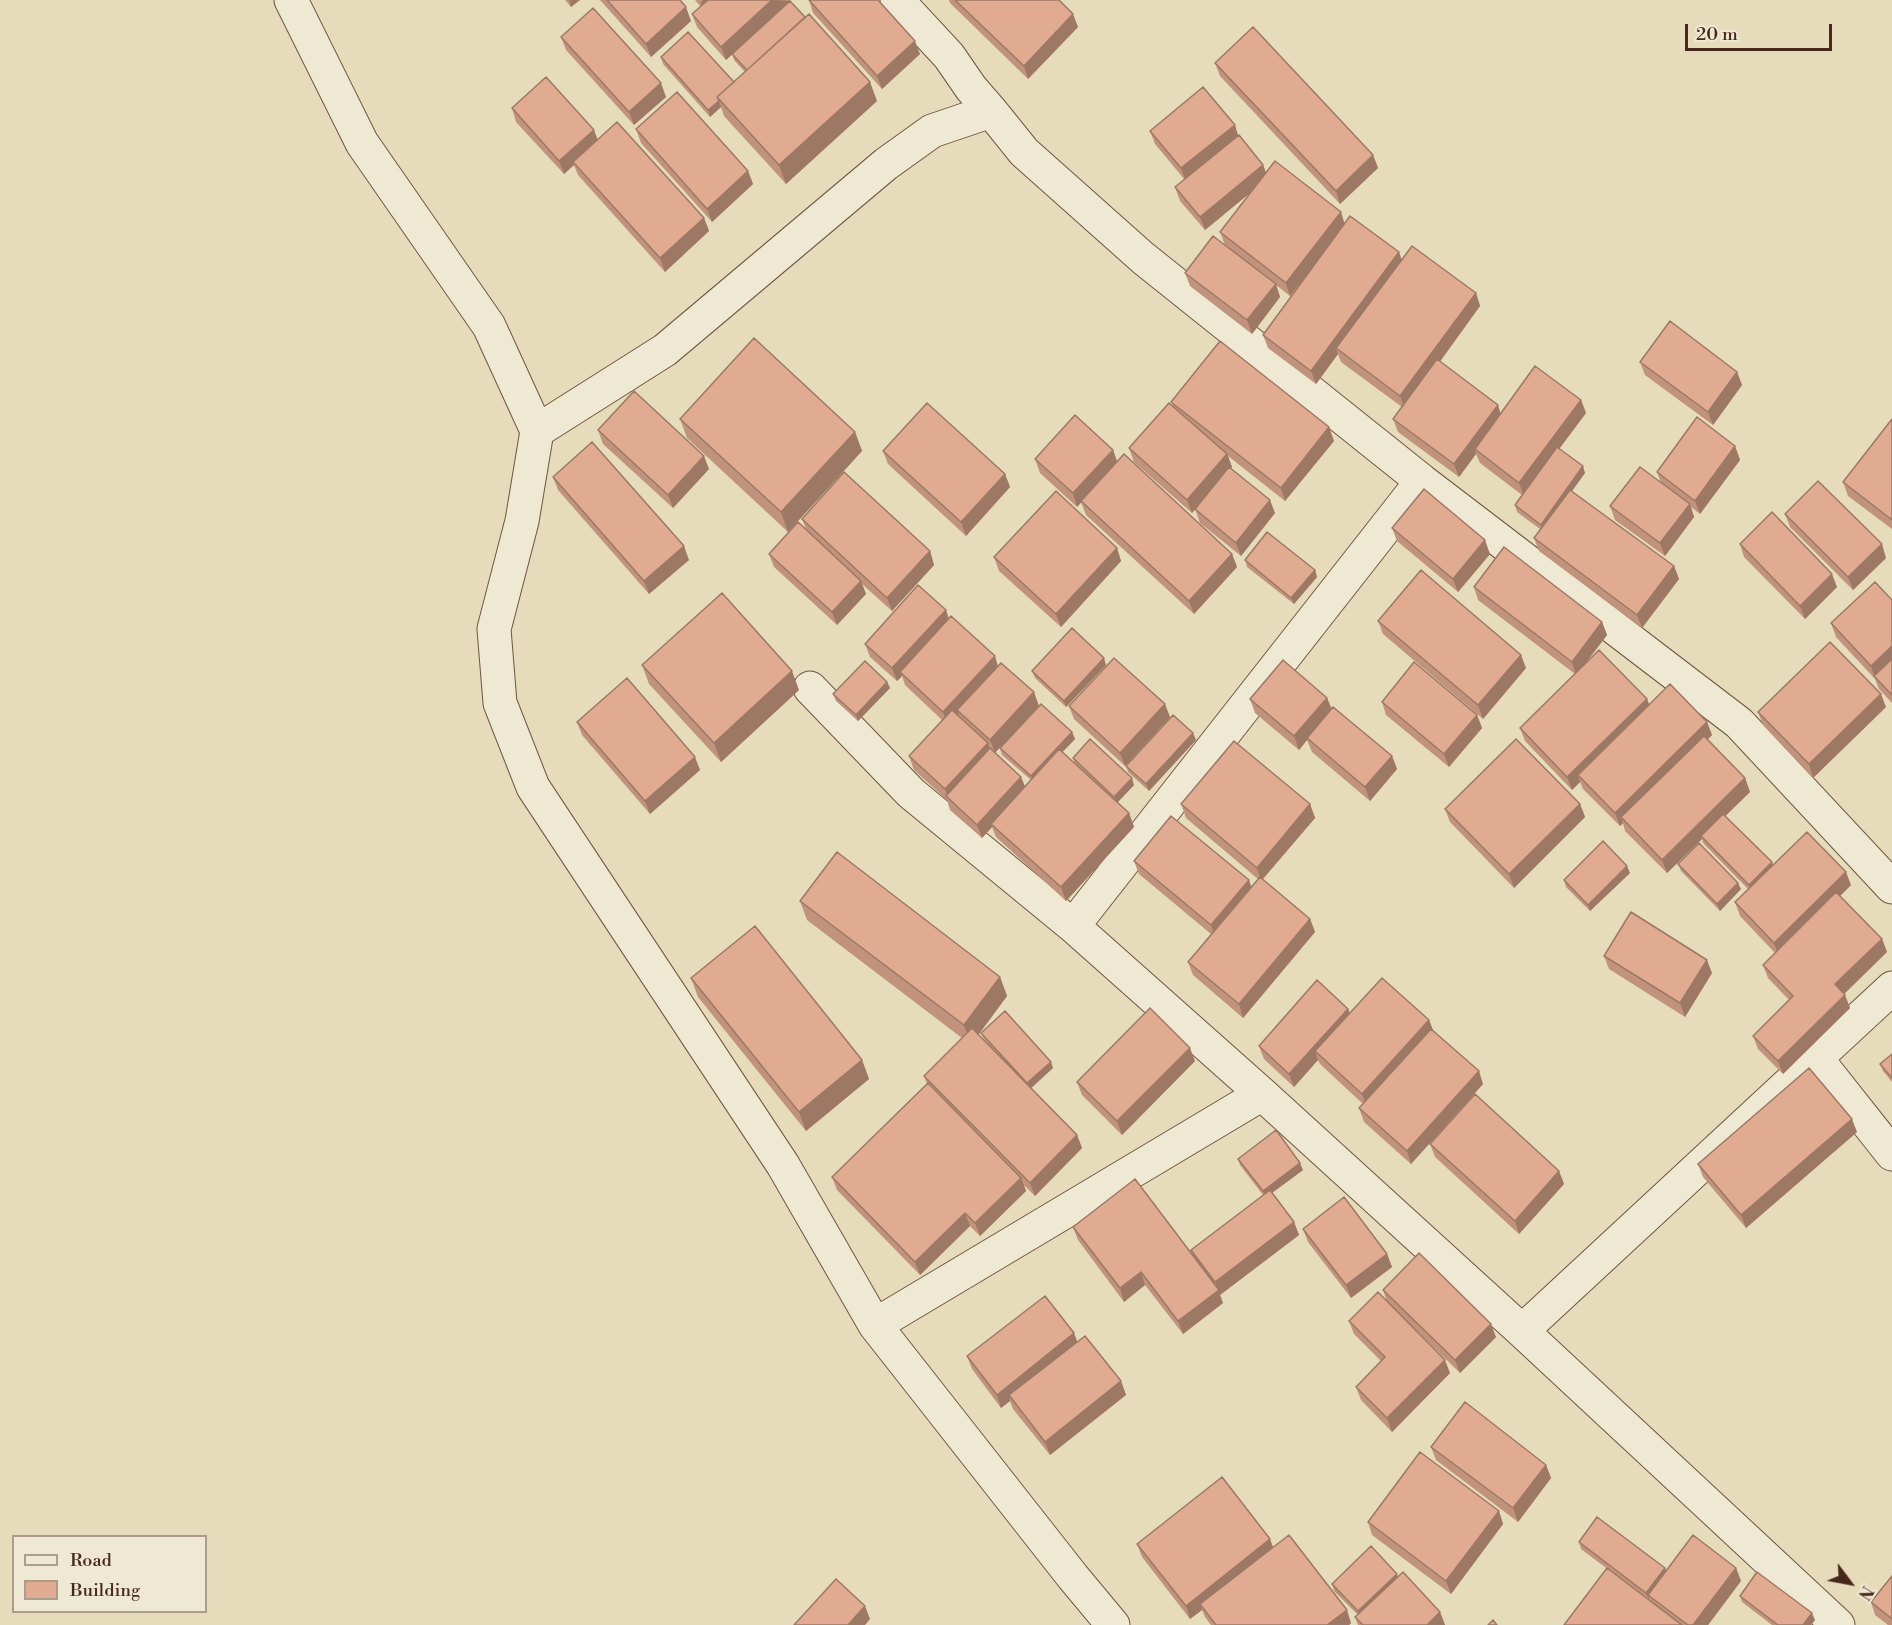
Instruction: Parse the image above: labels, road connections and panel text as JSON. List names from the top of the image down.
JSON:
{
  "legend": ["Road", "Building"],
  "scale_bar": "20 m",
  "north": "bottom right"
}
